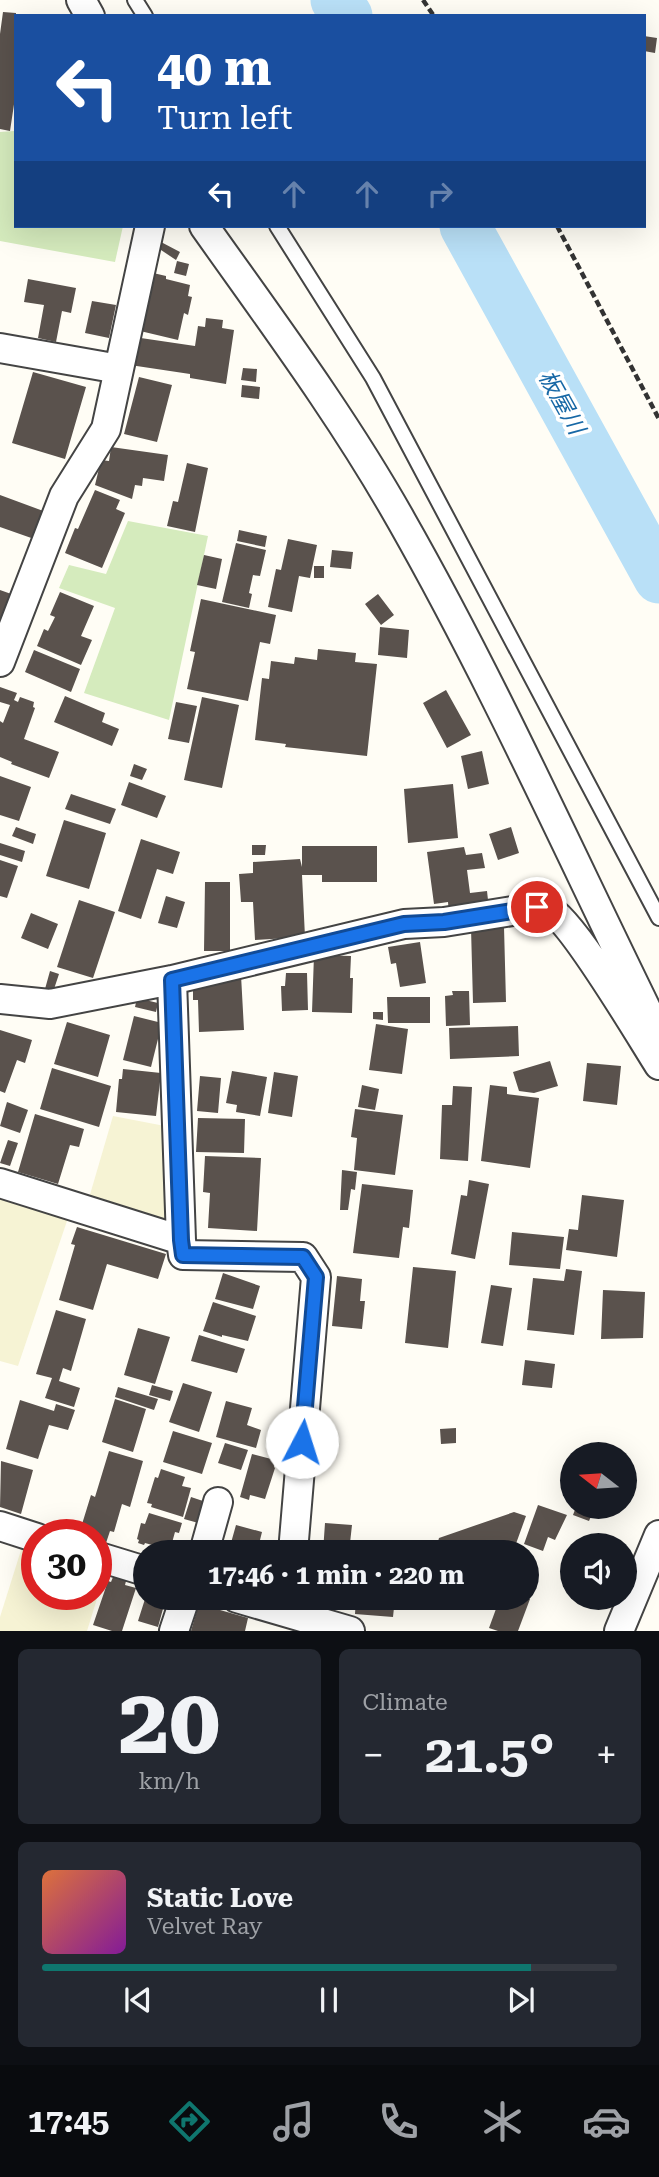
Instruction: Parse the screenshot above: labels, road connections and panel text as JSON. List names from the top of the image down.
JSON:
{
  "water": ["板屋川"],
  "north": "left",
  "page": {
    "turn": ["40 m", "Turn left"],
    "limit": "30",
    "trip": "17:46 · 1 min · 220 m",
    "tile": [
      ["20", "km/h"],
      "Climate"
    ],
    "heat": ["−", "21.5°", "+"],
    "song": ["Static Love", "Velvet Ray"],
    "tabs": "17:45"
  }
}
